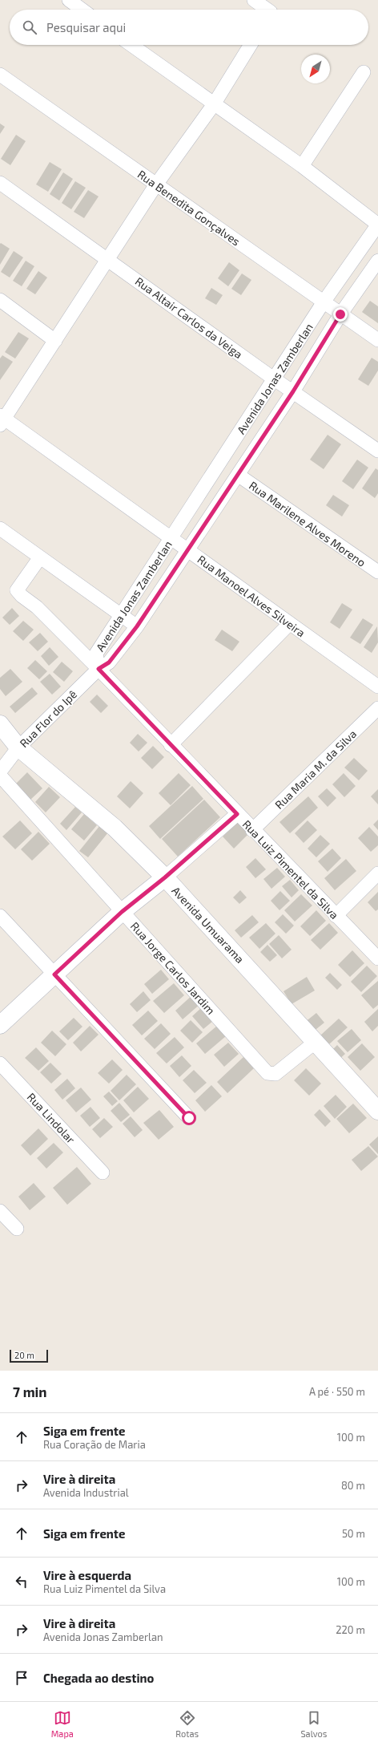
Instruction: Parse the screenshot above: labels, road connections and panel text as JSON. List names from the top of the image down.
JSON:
{
  "streets": {
    "street": [
      "Rua Benedita Gonçalves",
      "Rua Altair Carlos da Veiga",
      "Avenida Jonas Zamberlan",
      "Rua Marilene Alves Moreno",
      "Rua Manoel Alves Silveira",
      "Rua Flor do Ipê",
      "Rua Maria M. da Silva",
      "Rua Luiz Pimentel da Silva",
      "Avenida Umuarama",
      "Rua Jorge Carlos Jardim",
      "Rua Lindolar"
    ]
  },
  "crossings": [
    ["Rua Benedita Gonçalves", "Avenida Jonas Zamberlan"],
    ["Rua Altair Carlos da Veiga", "Avenida Jonas Zamberlan"],
    ["Avenida Jonas Zamberlan", "Rua Marilene Alves Moreno"],
    ["Avenida Jonas Zamberlan", "Rua Manoel Alves Silveira"],
    ["Avenida Jonas Zamberlan", "Rua Flor do Ipê"],
    ["Avenida Jonas Zamberlan", "Rua Luiz Pimentel da Silva"],
    ["Rua Flor do Ipê", "Rua Luiz Pimentel da Silva"],
    ["Rua Flor do Ipê", "Avenida Umuarama"],
    ["Rua Maria M. da Silva", "Rua Luiz Pimentel da Silva"],
    ["Avenida Umuarama", "Rua Jorge Carlos Jardim"]
  ],
  "scale_bar": "20 m",
  "north": "bottom left",
  "page": {
    "search": "Pesquisar aqui",
    "scale": "20 m",
    "heading": ["7 min", "A pé · 550 m"],
    "list": [
      ["Siga em frente", "Rua Coração de Maria", "100 m"],
      ["Vire à direita", "Avenida Industrial", "80 m"],
      ["Siga em frente", "50 m"],
      ["Vire à esquerda", "Rua Luiz Pimentel da Silva", "100 m"],
      ["Vire à direita", "Avenida Jonas Zamberlan", "220 m"],
      "Chegada ao destino"
    ],
    "nav": ["Mapa", "Rotas", "Salvos"]
  }
}
